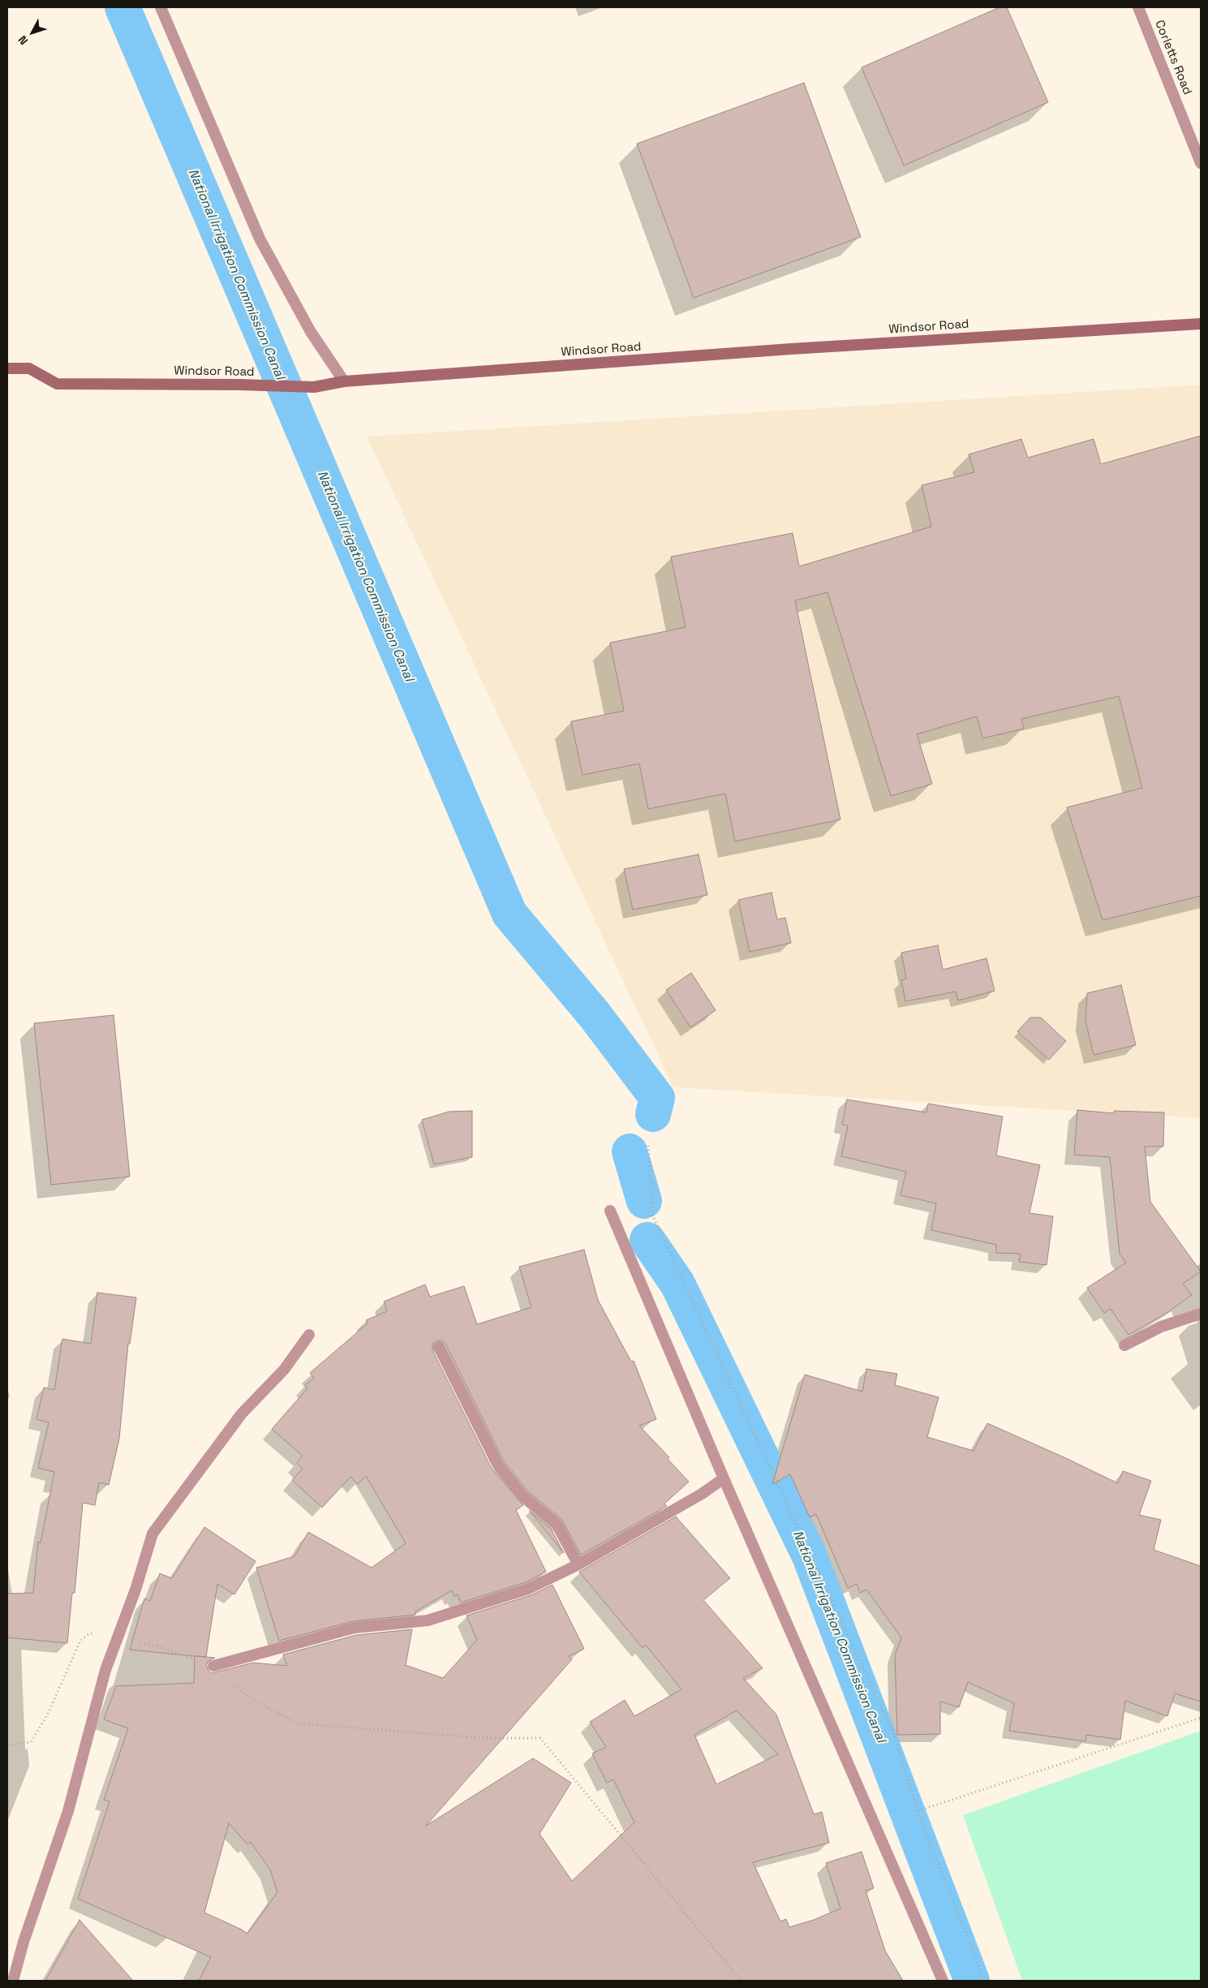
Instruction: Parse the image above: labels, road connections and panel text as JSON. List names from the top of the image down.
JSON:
{
  "streets": {
    "main road": ["Windsor Road"],
    "street": ["Corletts Road"]
  },
  "water": ["National Irrigation Commission Canal"],
  "north": "bottom left"
}
